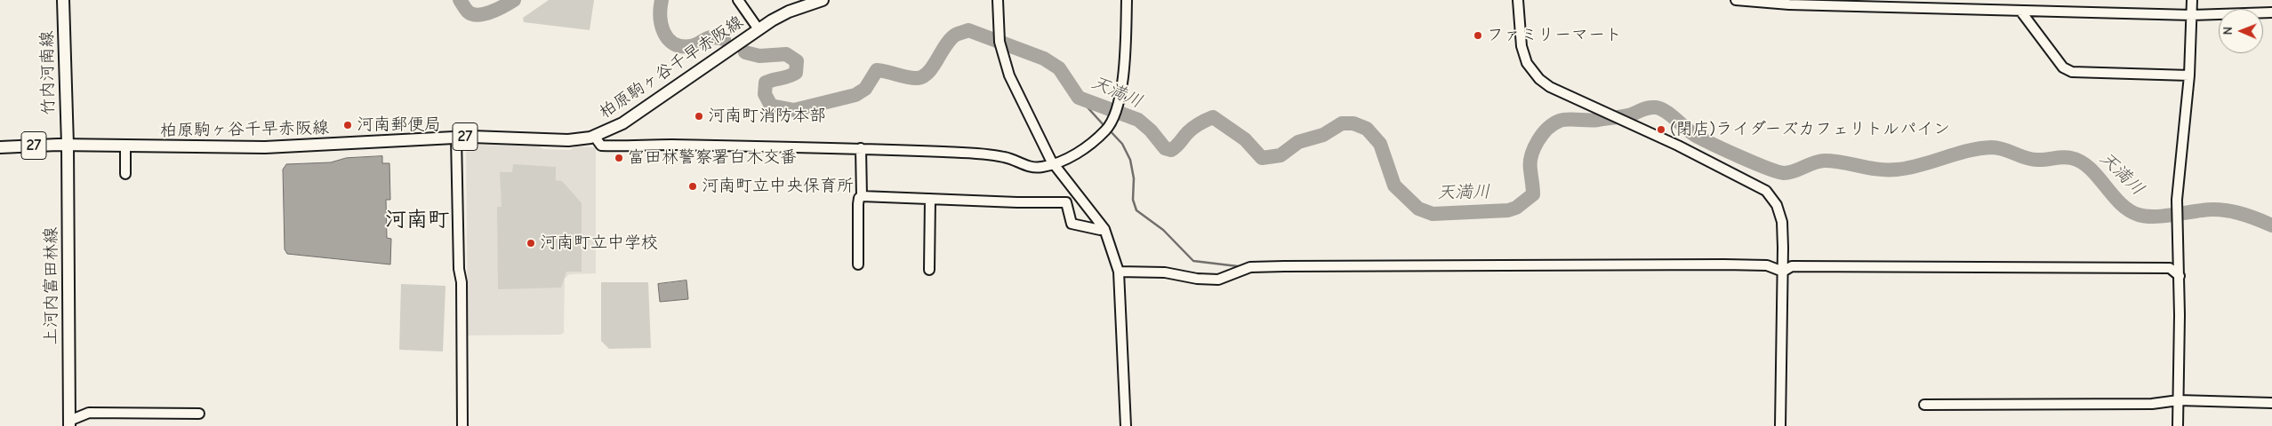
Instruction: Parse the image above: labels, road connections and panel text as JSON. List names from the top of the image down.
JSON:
{
  "streets": {
    "main road": [
      "柏原駒ヶ谷千早赤阪線",
      "竹内河南線",
      "27",
      "上河内富田林線"
    ]
  },
  "crossings": [
    ["柏原駒ヶ谷千早赤阪線", "竹内河南線"],
    ["柏原駒ヶ谷千早赤阪線", "上河内富田林線"],
    ["竹内河南線", "上河内富田林線"]
  ],
  "districts": ["河南町"],
  "water": ["天満川"],
  "places": [
    "ファミリーマート",
    "河南町消防本部",
    "河南郵便局",
    "(閉店)ライダーズカフェリトルパイン",
    "富田林警察署白木交番",
    "河南町立中央保育所",
    "河南町立中学校"
  ],
  "north": "left"
}
